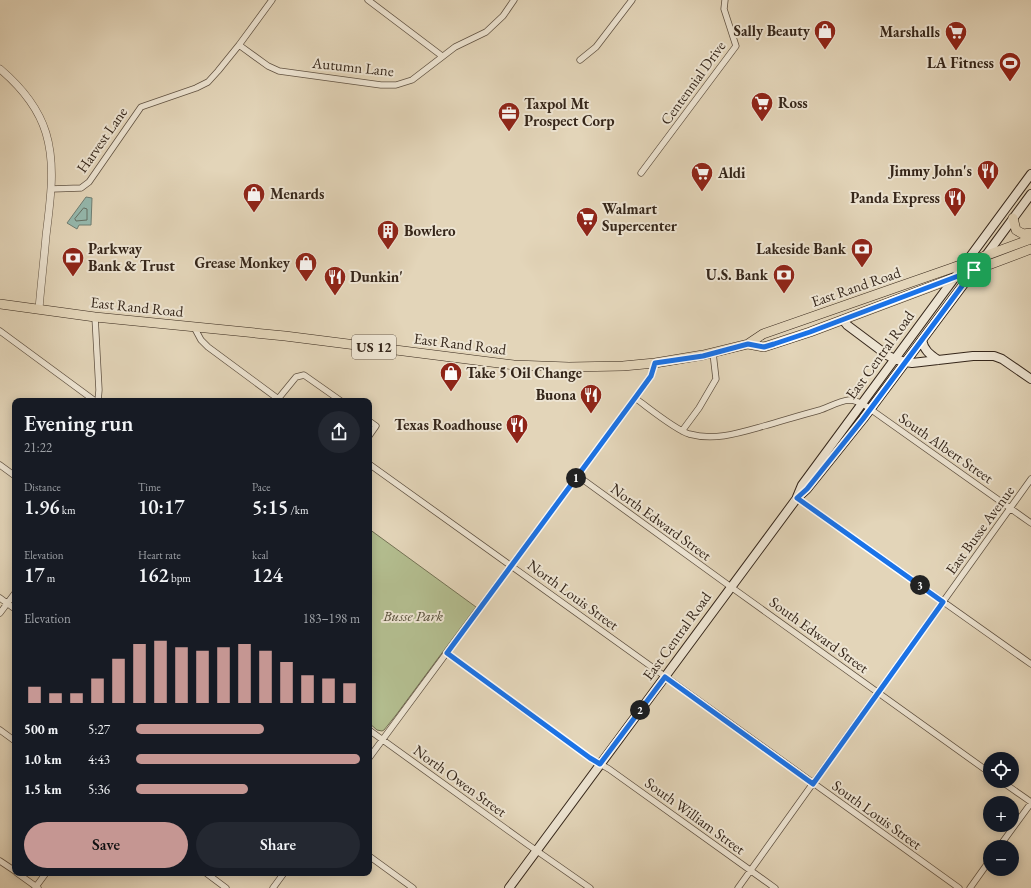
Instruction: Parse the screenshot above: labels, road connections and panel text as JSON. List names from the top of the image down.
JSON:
{
  "streets": {
    "main road": ["East Rand Road", "US 12", "East Central Road"],
    "street": [
      "Autumn Lane",
      "Centennial Drive",
      "Harvest Lane",
      "South Albert Street",
      "North Edward Street",
      "East Busse Avenue",
      "North Louis Street",
      "South Edward Street",
      "North Owen Street",
      "South Louis Street",
      "South William Street"
    ]
  },
  "crossings": [
    ["Autumn Lane", "Harvest Lane"],
    ["East Rand Road", "US 12"],
    ["East Rand Road", "East Central Road"],
    ["US 12", "East Central Road"],
    ["East Central Road", "South Albert Street"],
    ["East Central Road", "North Edward Street"],
    ["East Central Road", "North Louis Street"],
    ["East Central Road", "South Edward Street"],
    ["East Central Road", "North Owen Street"],
    ["East Central Road", "South Louis Street"],
    ["East Central Road", "South William Street"],
    ["South Albert Street", "East Busse Avenue"],
    ["North Edward Street", "South Edward Street"],
    ["East Busse Avenue", "South Edward Street"],
    ["East Busse Avenue", "South Louis Street"],
    ["East Busse Avenue", "South William Street"],
    ["North Louis Street", "South Louis Street"]
  ],
  "parks": ["Busse Park"],
  "places": {
    "shop": [
      "Sally Beauty",
      "Menards",
      "Grease Monkey",
      "Take 5 Oil Change"
    ],
    "supermarket": [
      "Marshalls",
      "Ross",
      "Aldi",
      "Walmart Supercenter"
    ],
    "sports": ["LA Fitness"],
    "office": ["Taxpol Mt Prospect Corp"],
    "restaurant": [
      "Jimmy John's",
      "Panda Express",
      "Dunkin'",
      "Buona",
      "Texas Roadhouse"
    ],
    "building": ["Bowlero"],
    "bank": ["Lakeside Bank", "Parkway Bank & Trust", "U.S. Bank"]
  },
  "page": {
    "heading": ["Evening run", "21:22"],
    "stats": [
      ["Distance", "1.96 km"],
      ["Time", "10:17"],
      ["Pace", "5:15 /km"],
      ["Elevation", "17 m"],
      ["Heart rate", "162 bpm"],
      ["kcal", "124"]
    ],
    "pins": ["1", "3", "2"],
    "chart": ["Elevation", "183–198 m"],
    "list": [
      {
        "name": "500 m",
        "note": "5:27"
      },
      {
        "name": "1.0 km",
        "note": "4:43"
      },
      {
        "name": "1.5 km",
        "note": "5:36"
      }
    ],
    "map_buttons": ["+", "−"],
    "buttons": ["Save", "Share"]
  }
}
